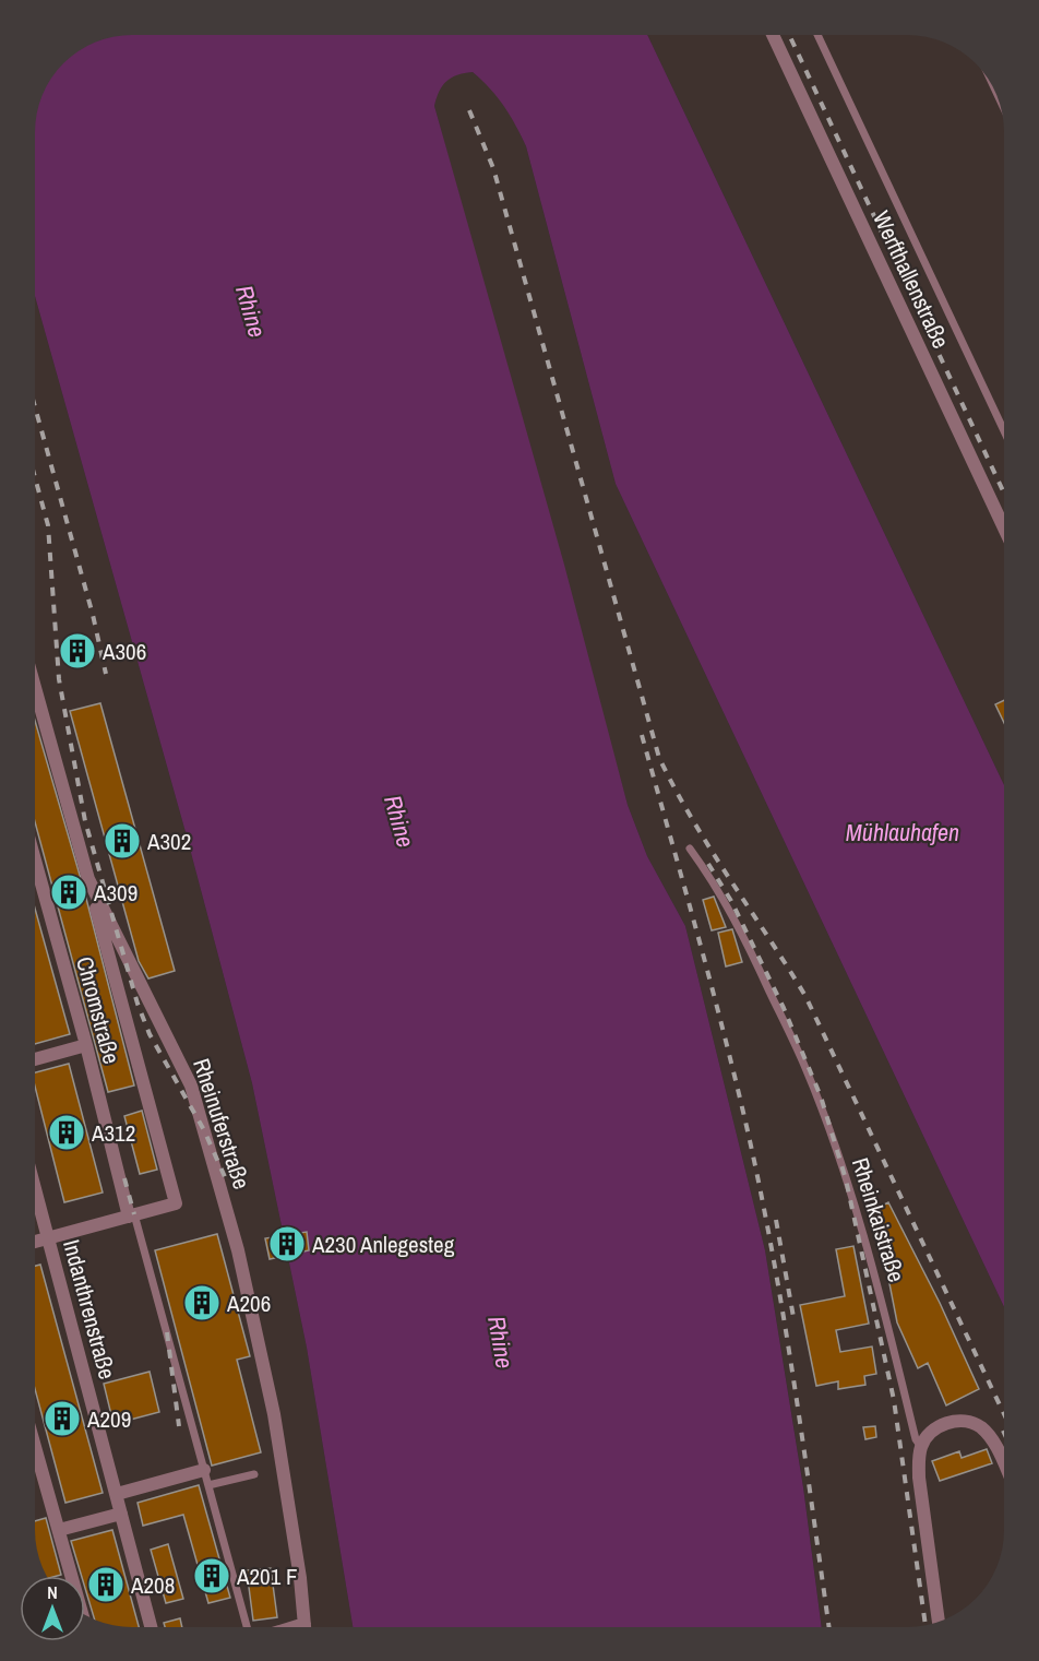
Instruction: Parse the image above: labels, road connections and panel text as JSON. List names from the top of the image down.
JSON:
{
  "streets": {
    "street": [
      "Werfthallenstraße",
      "Chromstraße",
      "Rheinuferstraße",
      "Rheinkaistraße",
      "Indanthrenstraße"
    ]
  },
  "water": ["Rhine", "Mühlauhafen"],
  "places": {
    "building": [
      "A306",
      "A302",
      "A309",
      "A312",
      "A230 Anlegesteg",
      "A206",
      "A209",
      "A201 F",
      "A208"
    ]
  },
  "north": "top"
}
